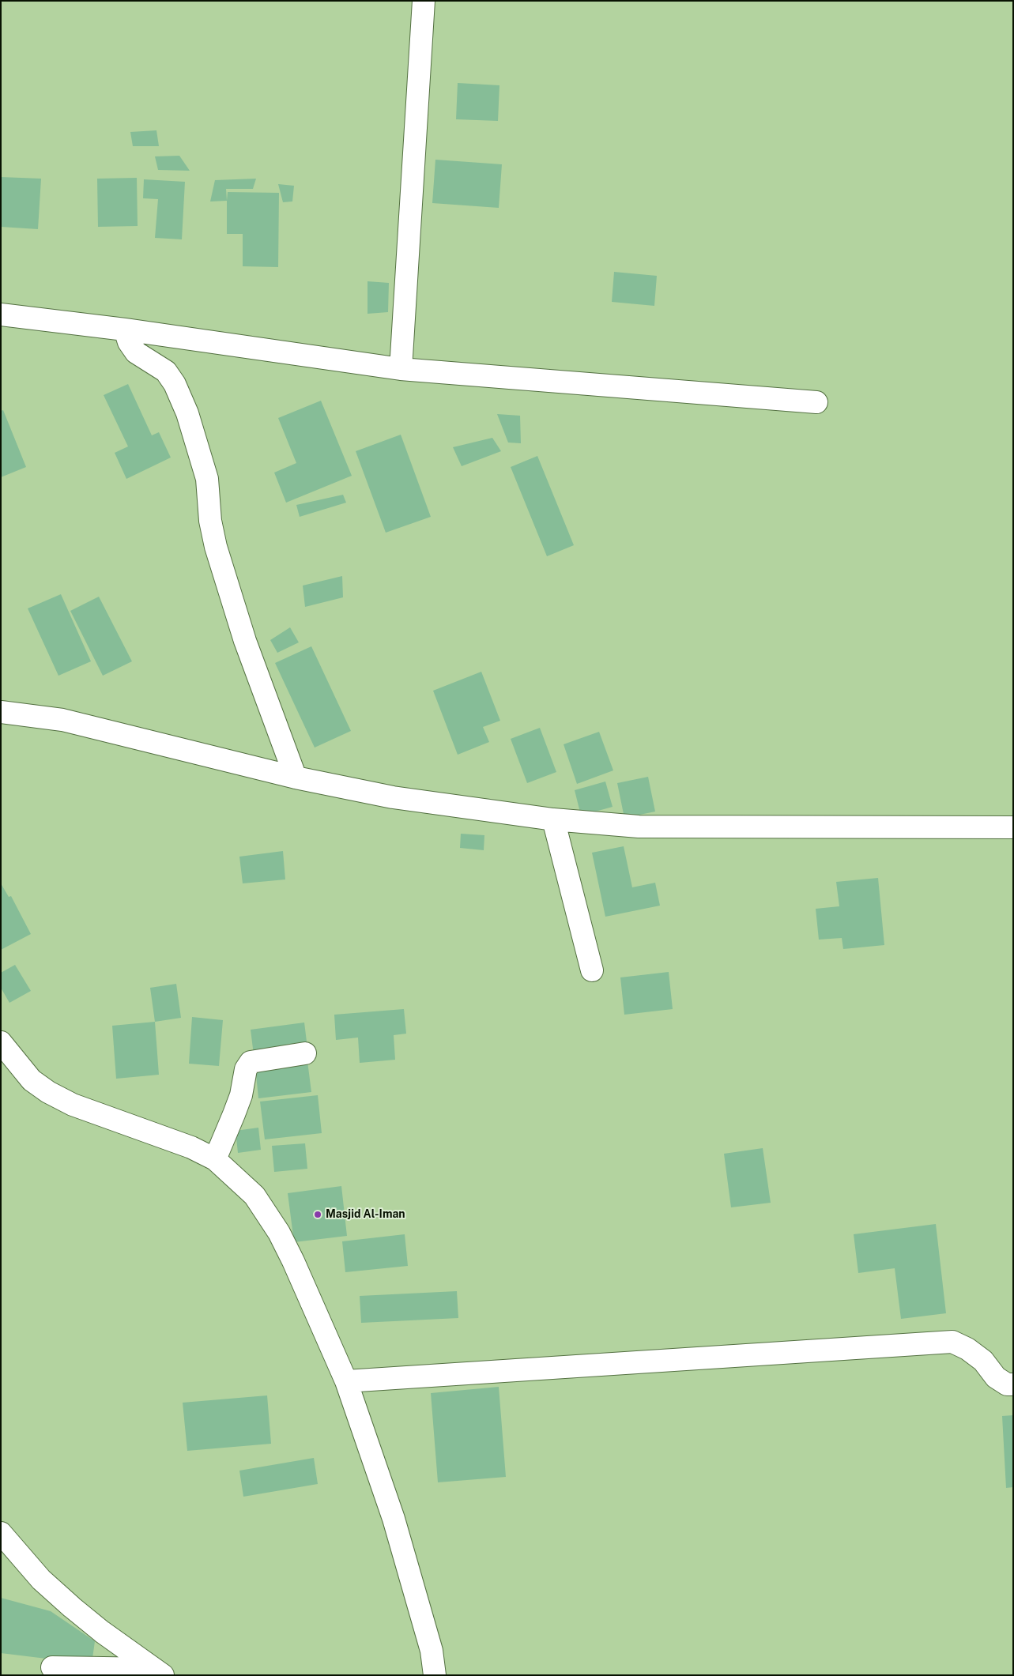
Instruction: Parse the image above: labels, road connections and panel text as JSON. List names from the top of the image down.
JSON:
{
  "places": ["Masjid Al-Iman"]
}
